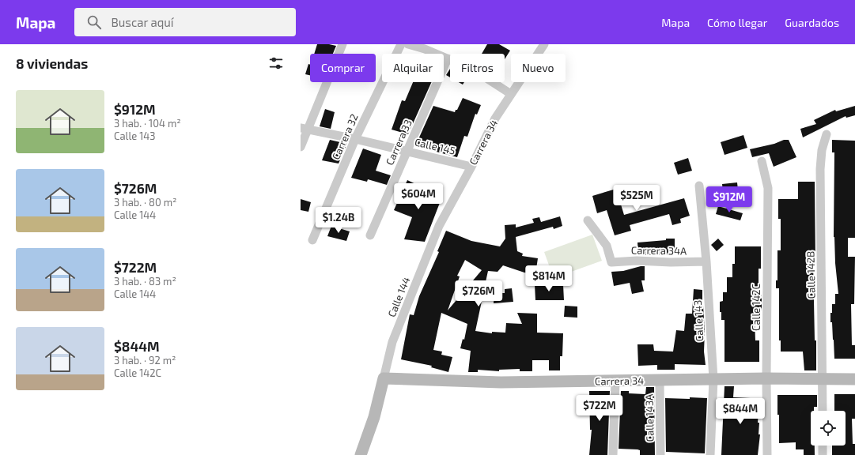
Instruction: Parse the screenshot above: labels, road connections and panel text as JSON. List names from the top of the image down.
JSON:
{
  "streets": {
    "street": [
      "Carrera 32",
      "Carrera 33",
      "Carrera 34",
      "Calle 145",
      "Carrera 34A",
      "Calle 142B",
      "Calle 144",
      "Calle 142C",
      "Calle 143",
      "Calle 143A"
    ]
  },
  "crossings": [
    ["Carrera 32", "Calle 145"],
    ["Carrera 33", "Calle 145"],
    ["Carrera 34", "Calle 145"],
    ["Carrera 34", "Calle 142B"],
    ["Carrera 34", "Calle 144"],
    ["Carrera 34", "Calle 142C"],
    ["Carrera 34", "Calle 143"],
    ["Carrera 34", "Calle 143A"],
    ["Carrera 34A", "Calle 143"]
  ],
  "page": {
    "header": "Mapa",
    "search": "Buscar aquí",
    "nav": ["Mapa", "Cómo llegar", "Guardados"],
    "heading": "8 viviendas",
    "chip": [
      "Comprar",
      "Alquilar",
      "Filtros",
      "Nuevo"
    ],
    "list": [
      {
        "name": "$912M",
        "note": "3 hab. · 104 m² · Calle 143"
      },
      {
        "name": "$726M",
        "note": "3 hab. · 80 m² · Calle 144"
      },
      {
        "name": "$722M",
        "note": "3 hab. · 83 m² · Calle 144"
      },
      {
        "name": "$844M",
        "note": "3 hab. · 92 m² · Calle 142C"
      }
    ],
    "price": [
      "$604M",
      "$525M",
      "$912M",
      "$1.24B",
      "$814M",
      "$726M",
      "$722M",
      "$844M"
    ]
  }
}
